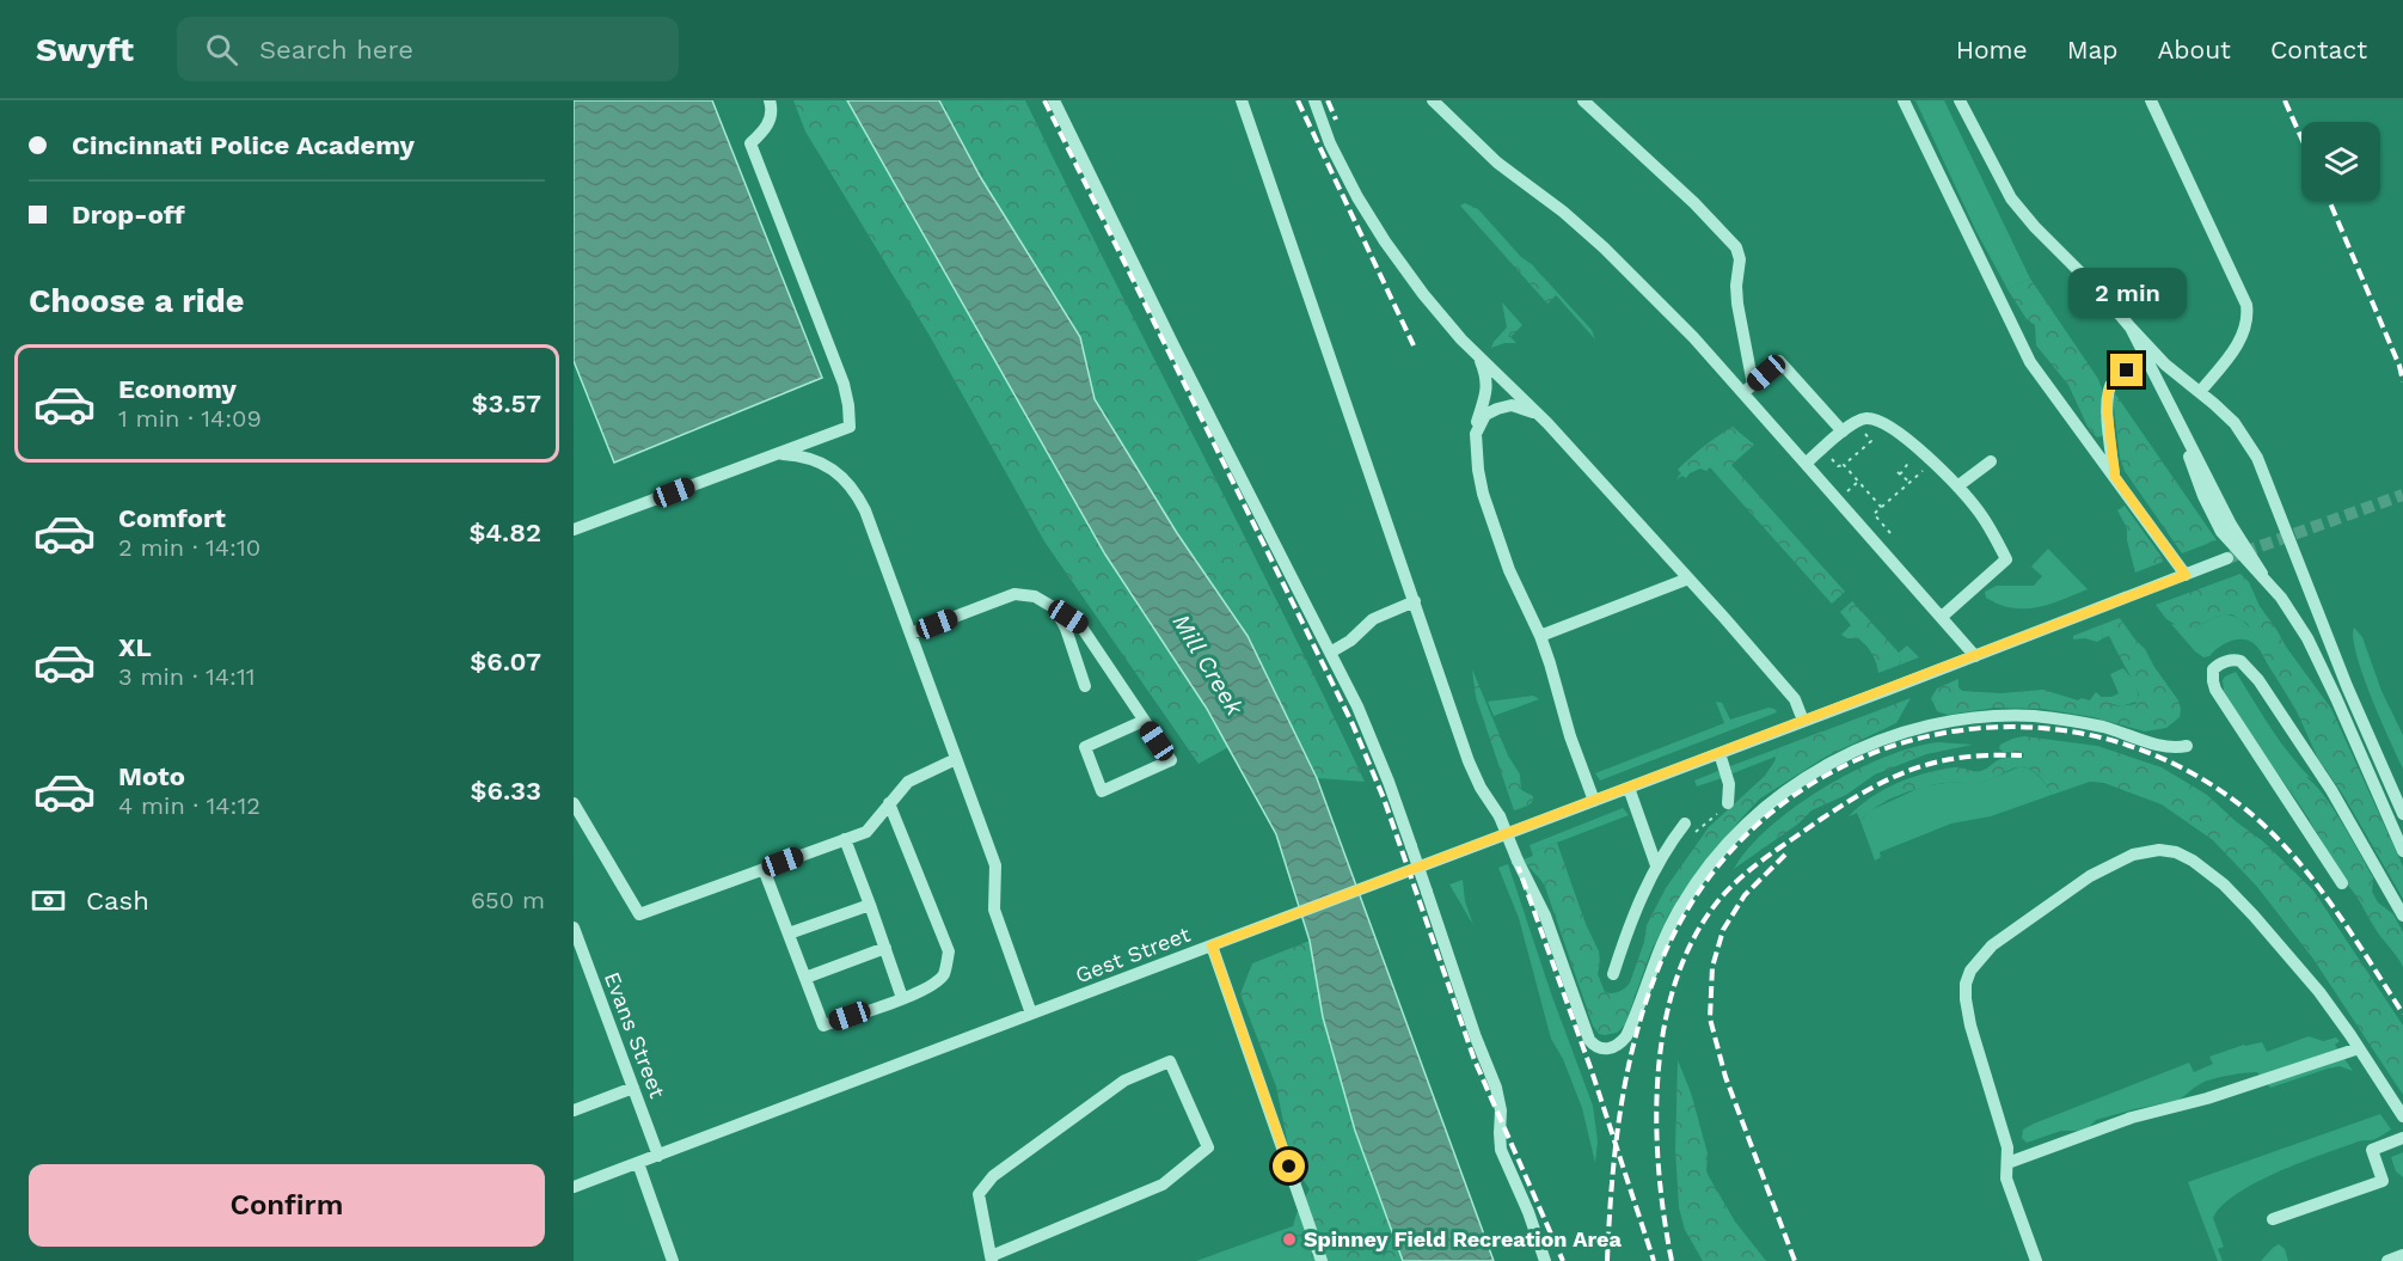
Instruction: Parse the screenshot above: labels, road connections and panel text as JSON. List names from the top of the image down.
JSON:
{
  "streets": {
    "street": ["Gest Street", "Evans Street"]
  },
  "crossings": [
    ["Gest Street", "Evans Street"]
  ],
  "water": ["Mill Creek"],
  "places": ["Spinney Field Recreation Area"],
  "page": {
    "header": "Swyft",
    "search": "Search here",
    "nav": [
      "Home",
      "Map",
      "About",
      "Contact"
    ],
    "banner": ["Cincinnati Police Academy", "Drop-off"],
    "heading": "Choose a ride",
    "bubble": "2 min",
    "list": [
      {
        "name": "Economy",
        "note": "1 min · 14:09",
        "value": "$3.57"
      },
      {
        "name": "Comfort",
        "note": "2 min · 14:10",
        "value": "$4.82"
      },
      {
        "name": "XL",
        "note": "3 min · 14:11",
        "value": "$6.07"
      },
      {
        "name": "Moto",
        "note": "4 min · 14:12",
        "value": "$6.33"
      }
    ],
    "pay": ["Cash", "650 m"],
    "buttons": "Confirm"
  }
}
